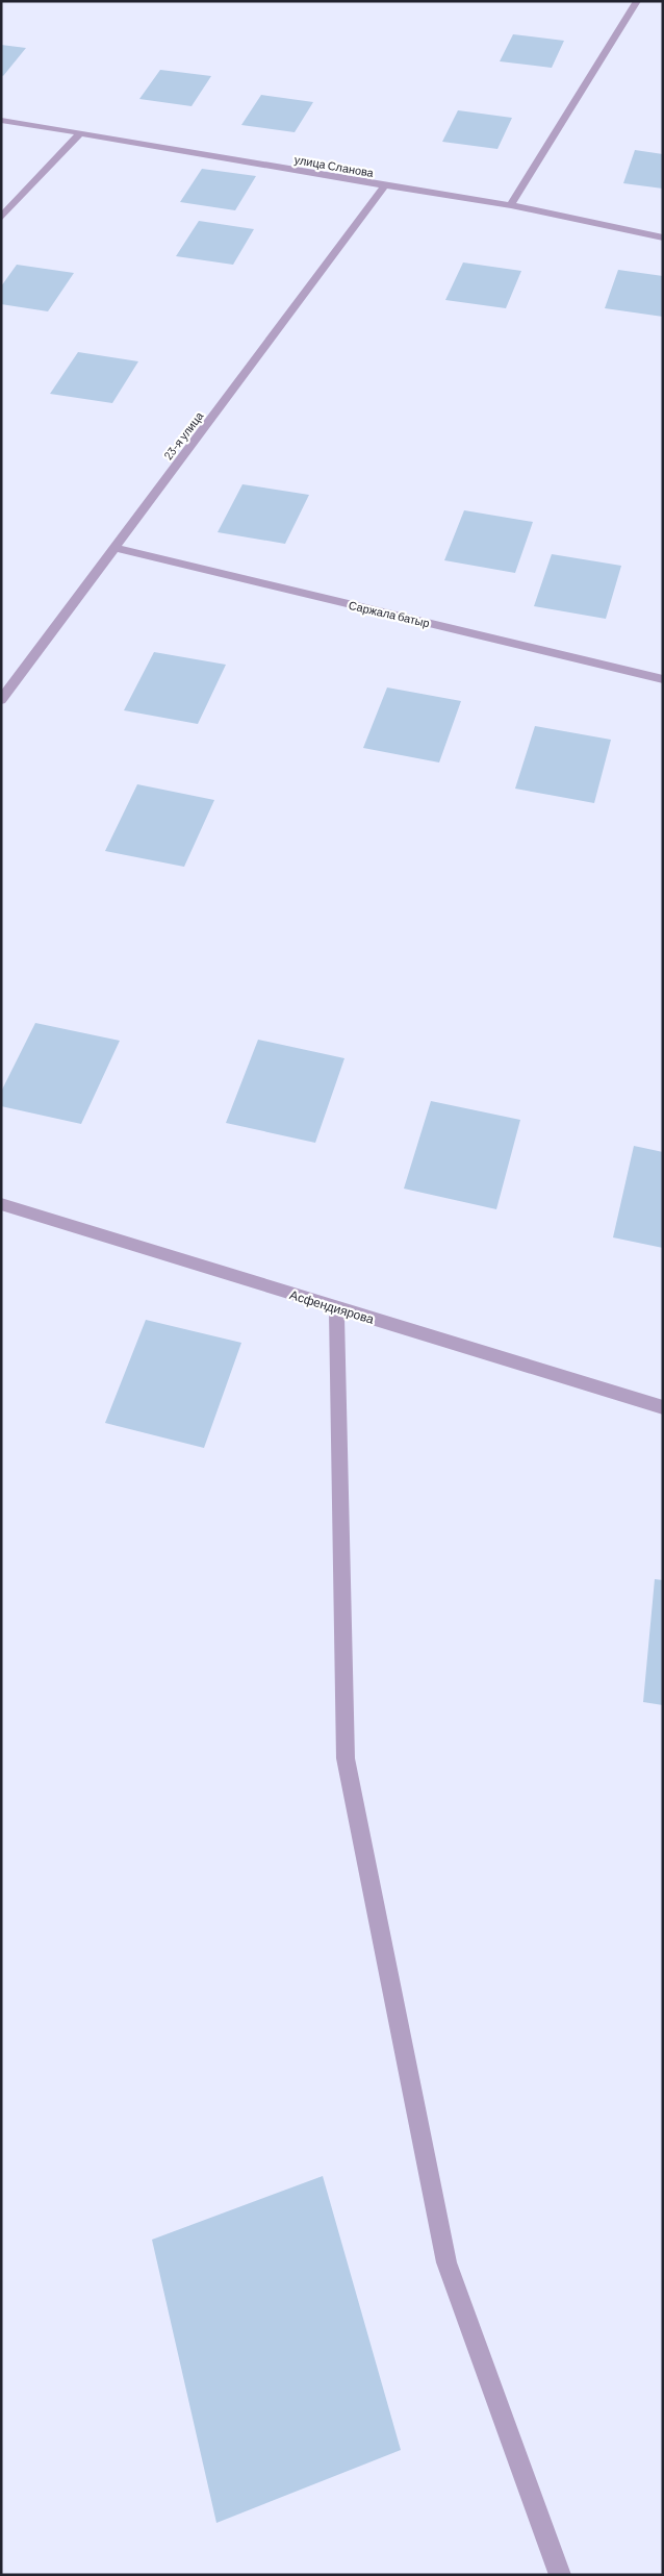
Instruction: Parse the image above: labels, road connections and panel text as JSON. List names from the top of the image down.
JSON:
{
  "streets": {
    "street": [
      "улица Сланова",
      "23-я улица",
      "Саржала батыр",
      "Асфендиярова"
    ]
  },
  "crossings": [
    ["улица Сланова", "23-я улица"],
    ["23-я улица", "Саржала батыр"]
  ]
}
